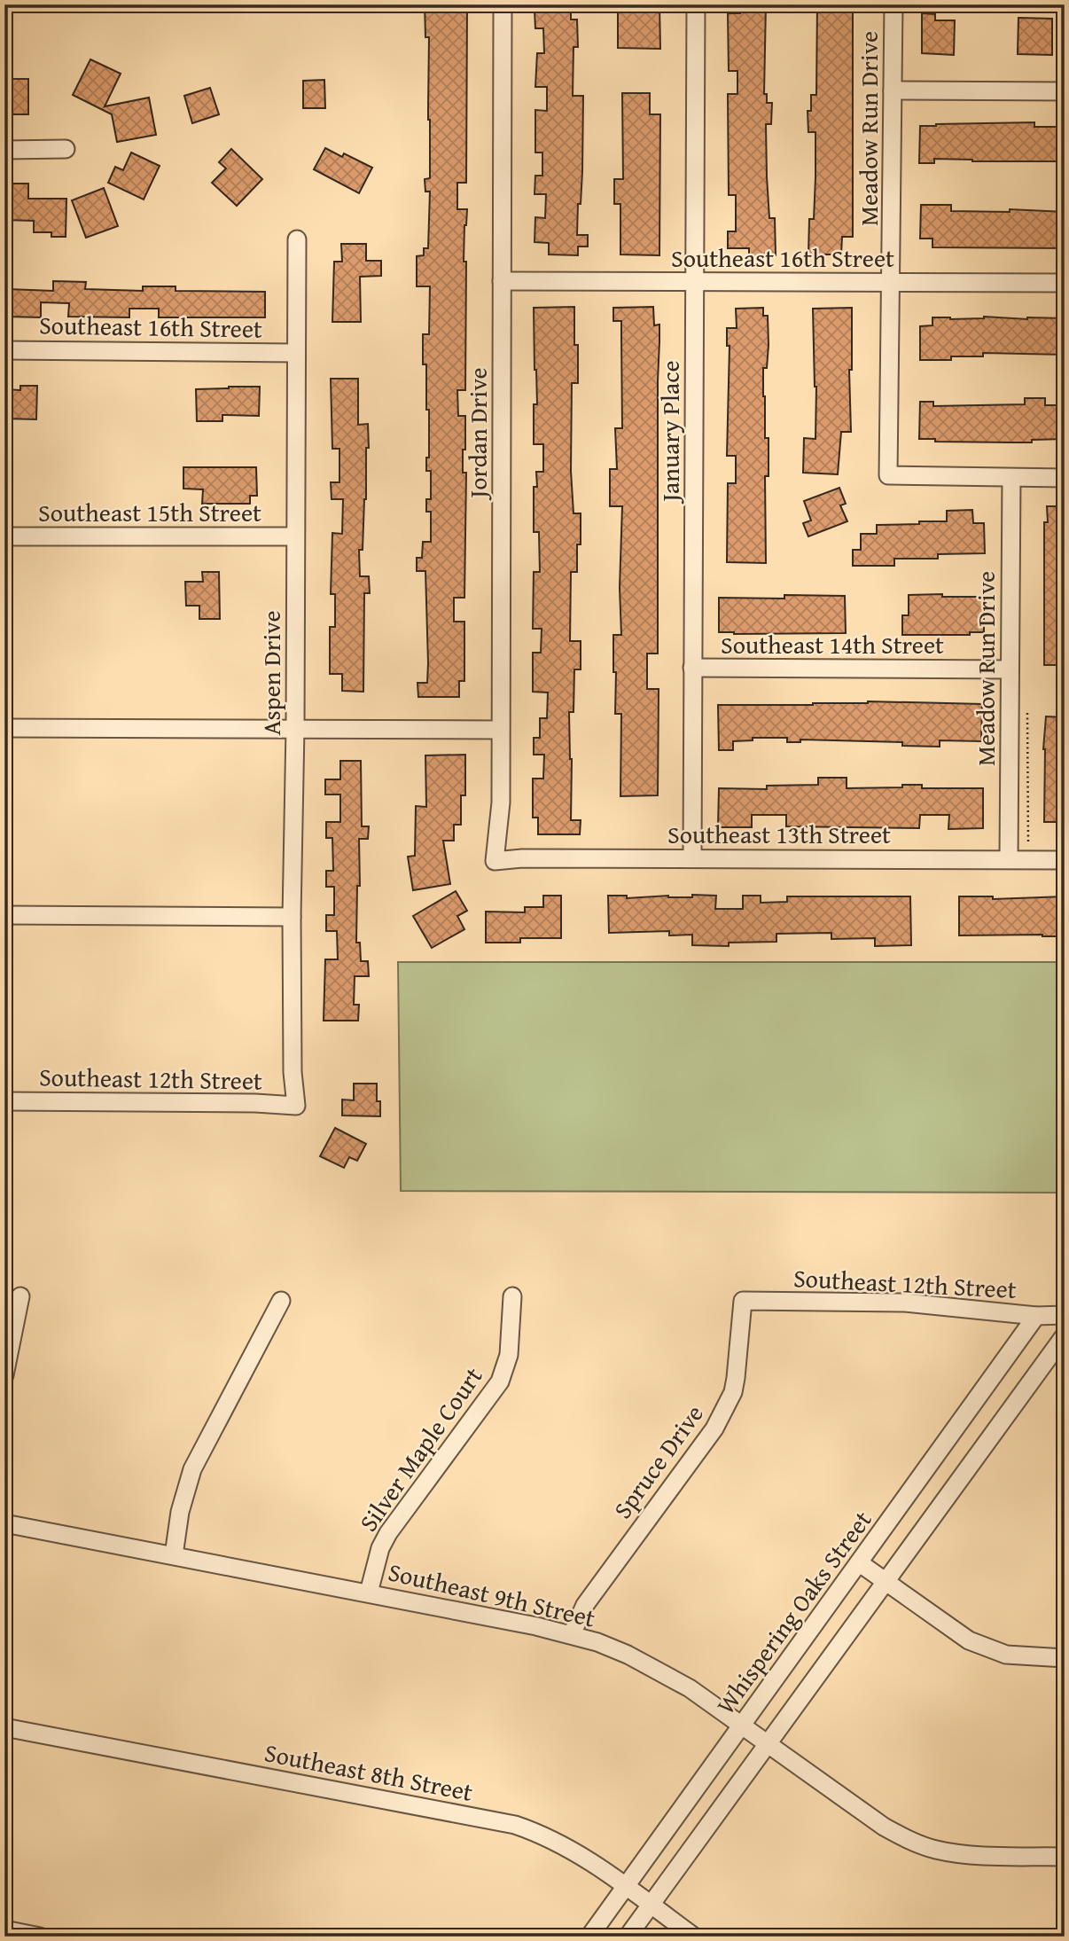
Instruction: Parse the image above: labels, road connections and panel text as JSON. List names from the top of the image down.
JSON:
{
  "streets": {
    "street": [
      "Meadow Run Drive",
      "Southeast 16th Street",
      "January Place",
      "Jordan Drive",
      "Southeast 15th Street",
      "Southeast 14th Street",
      "Aspen Drive",
      "Southeast 13th Street",
      "Southeast 12th Street",
      "Silver Maple Court",
      "Spruce Drive",
      "Southeast 9th Street",
      "Whispering Oaks Street",
      "Southeast 8th Street"
    ]
  },
  "crossings": [
    ["Meadow Run Drive", "Southeast 16th Street"],
    ["Meadow Run Drive", "Southeast 14th Street"],
    ["Meadow Run Drive", "Southeast 13th Street"],
    ["Southeast 16th Street", "January Place"],
    ["Southeast 16th Street", "Jordan Drive"],
    ["Southeast 16th Street", "Aspen Drive"],
    ["January Place", "Southeast 14th Street"],
    ["January Place", "Southeast 13th Street"],
    ["Jordan Drive", "Southeast 13th Street"],
    ["Southeast 15th Street", "Aspen Drive"],
    ["Aspen Drive", "Southeast 12th Street"],
    ["Southeast 12th Street", "Spruce Drive"],
    ["Southeast 12th Street", "Whispering Oaks Street"],
    ["Silver Maple Court", "Southeast 9th Street"],
    ["Spruce Drive", "Southeast 9th Street"],
    ["Southeast 9th Street", "Whispering Oaks Street"],
    ["Whispering Oaks Street", "Southeast 8th Street"]
  ]
}
